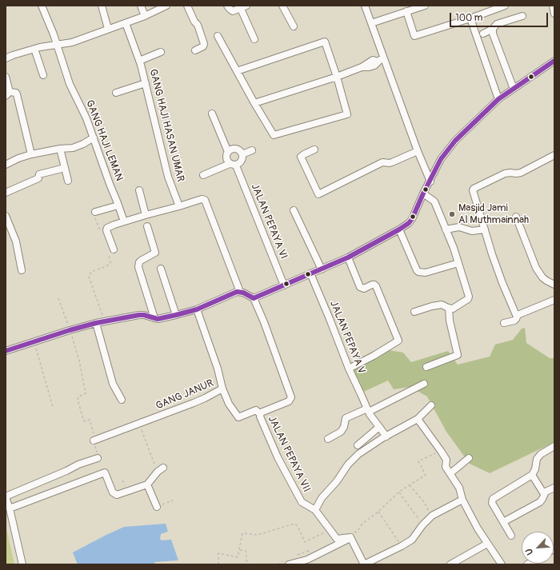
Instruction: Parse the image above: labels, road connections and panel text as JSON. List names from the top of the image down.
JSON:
{
  "streets": {
    "street": [
      "GANG HAJI HASAN UMAR",
      "GANG HAJI LEMAN",
      "JALAN PEPAYA VI",
      "JALAN PEPAYA V",
      "GANG JANUR",
      "JALAN PEPAYA VII"
    ]
  },
  "places": ["Masjid Jami Al Muthmainnah"],
  "scale_bar": "100 m",
  "north": "bottom left"
}
